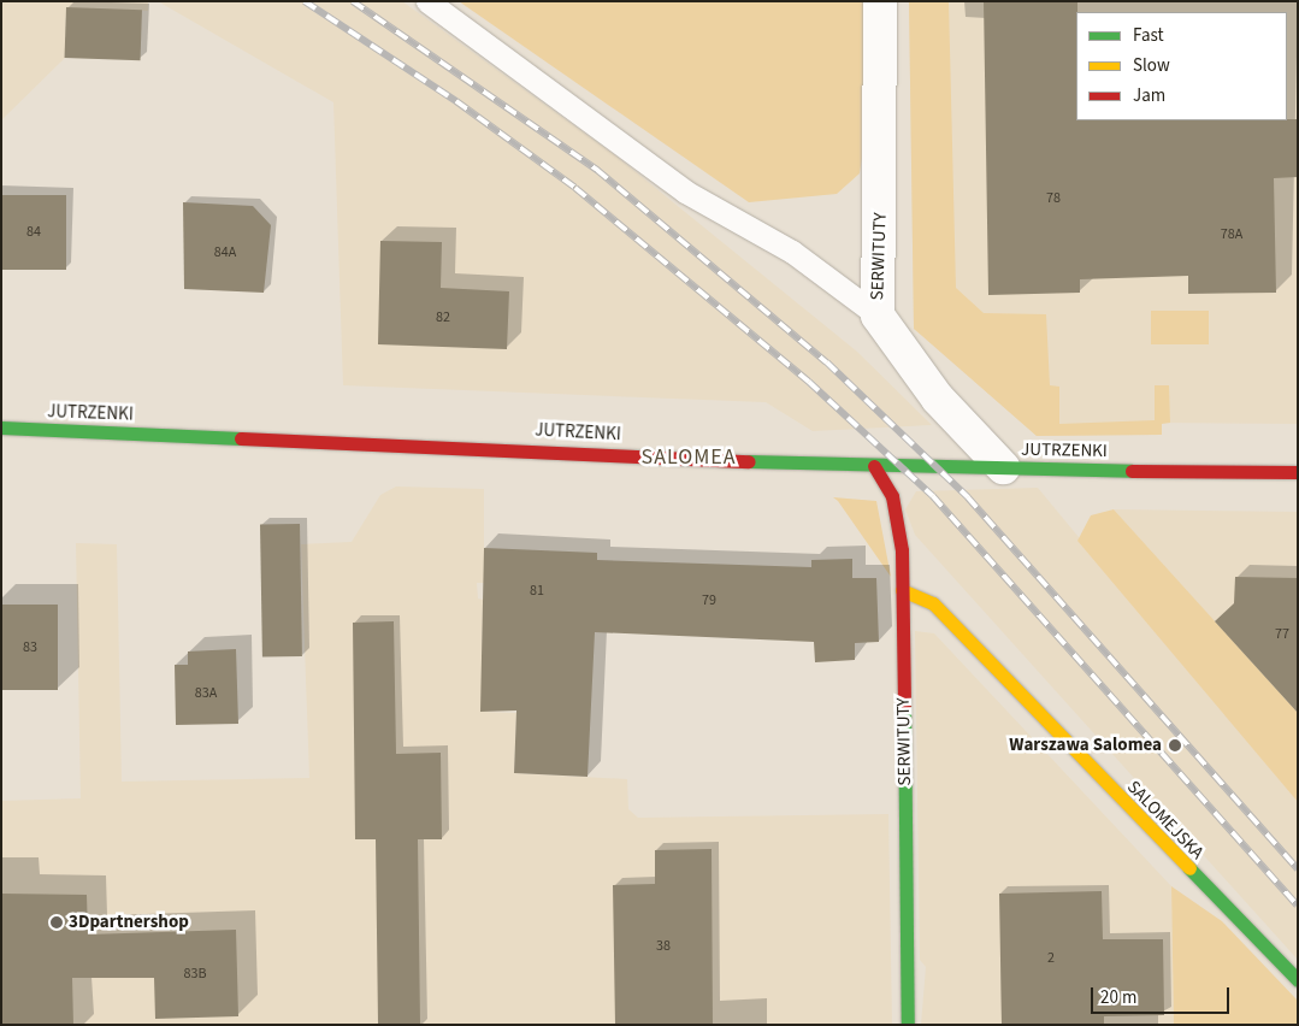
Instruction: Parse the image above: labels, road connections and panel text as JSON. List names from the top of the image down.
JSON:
{
  "streets": {
    "street": ["SERWITUTY", "JUTRZENKI", "SALOMEJSKA"]
  },
  "crossings": [
    ["SERWITUTY", "JUTRZENKI"],
    ["SERWITUTY", "SALOMEJSKA"]
  ],
  "districts": ["SALOMEA"],
  "places": ["Warszawa Salomea", "3Dpartnershop"],
  "house_numbers": [
    "78",
    "84",
    "78A",
    "84A",
    "82",
    "81",
    "79",
    "77",
    "83",
    "83A",
    "38",
    "2",
    "83B"
  ],
  "legend": ["Fast", "Slow", "Jam"],
  "scale_bar": "20 m"
}
